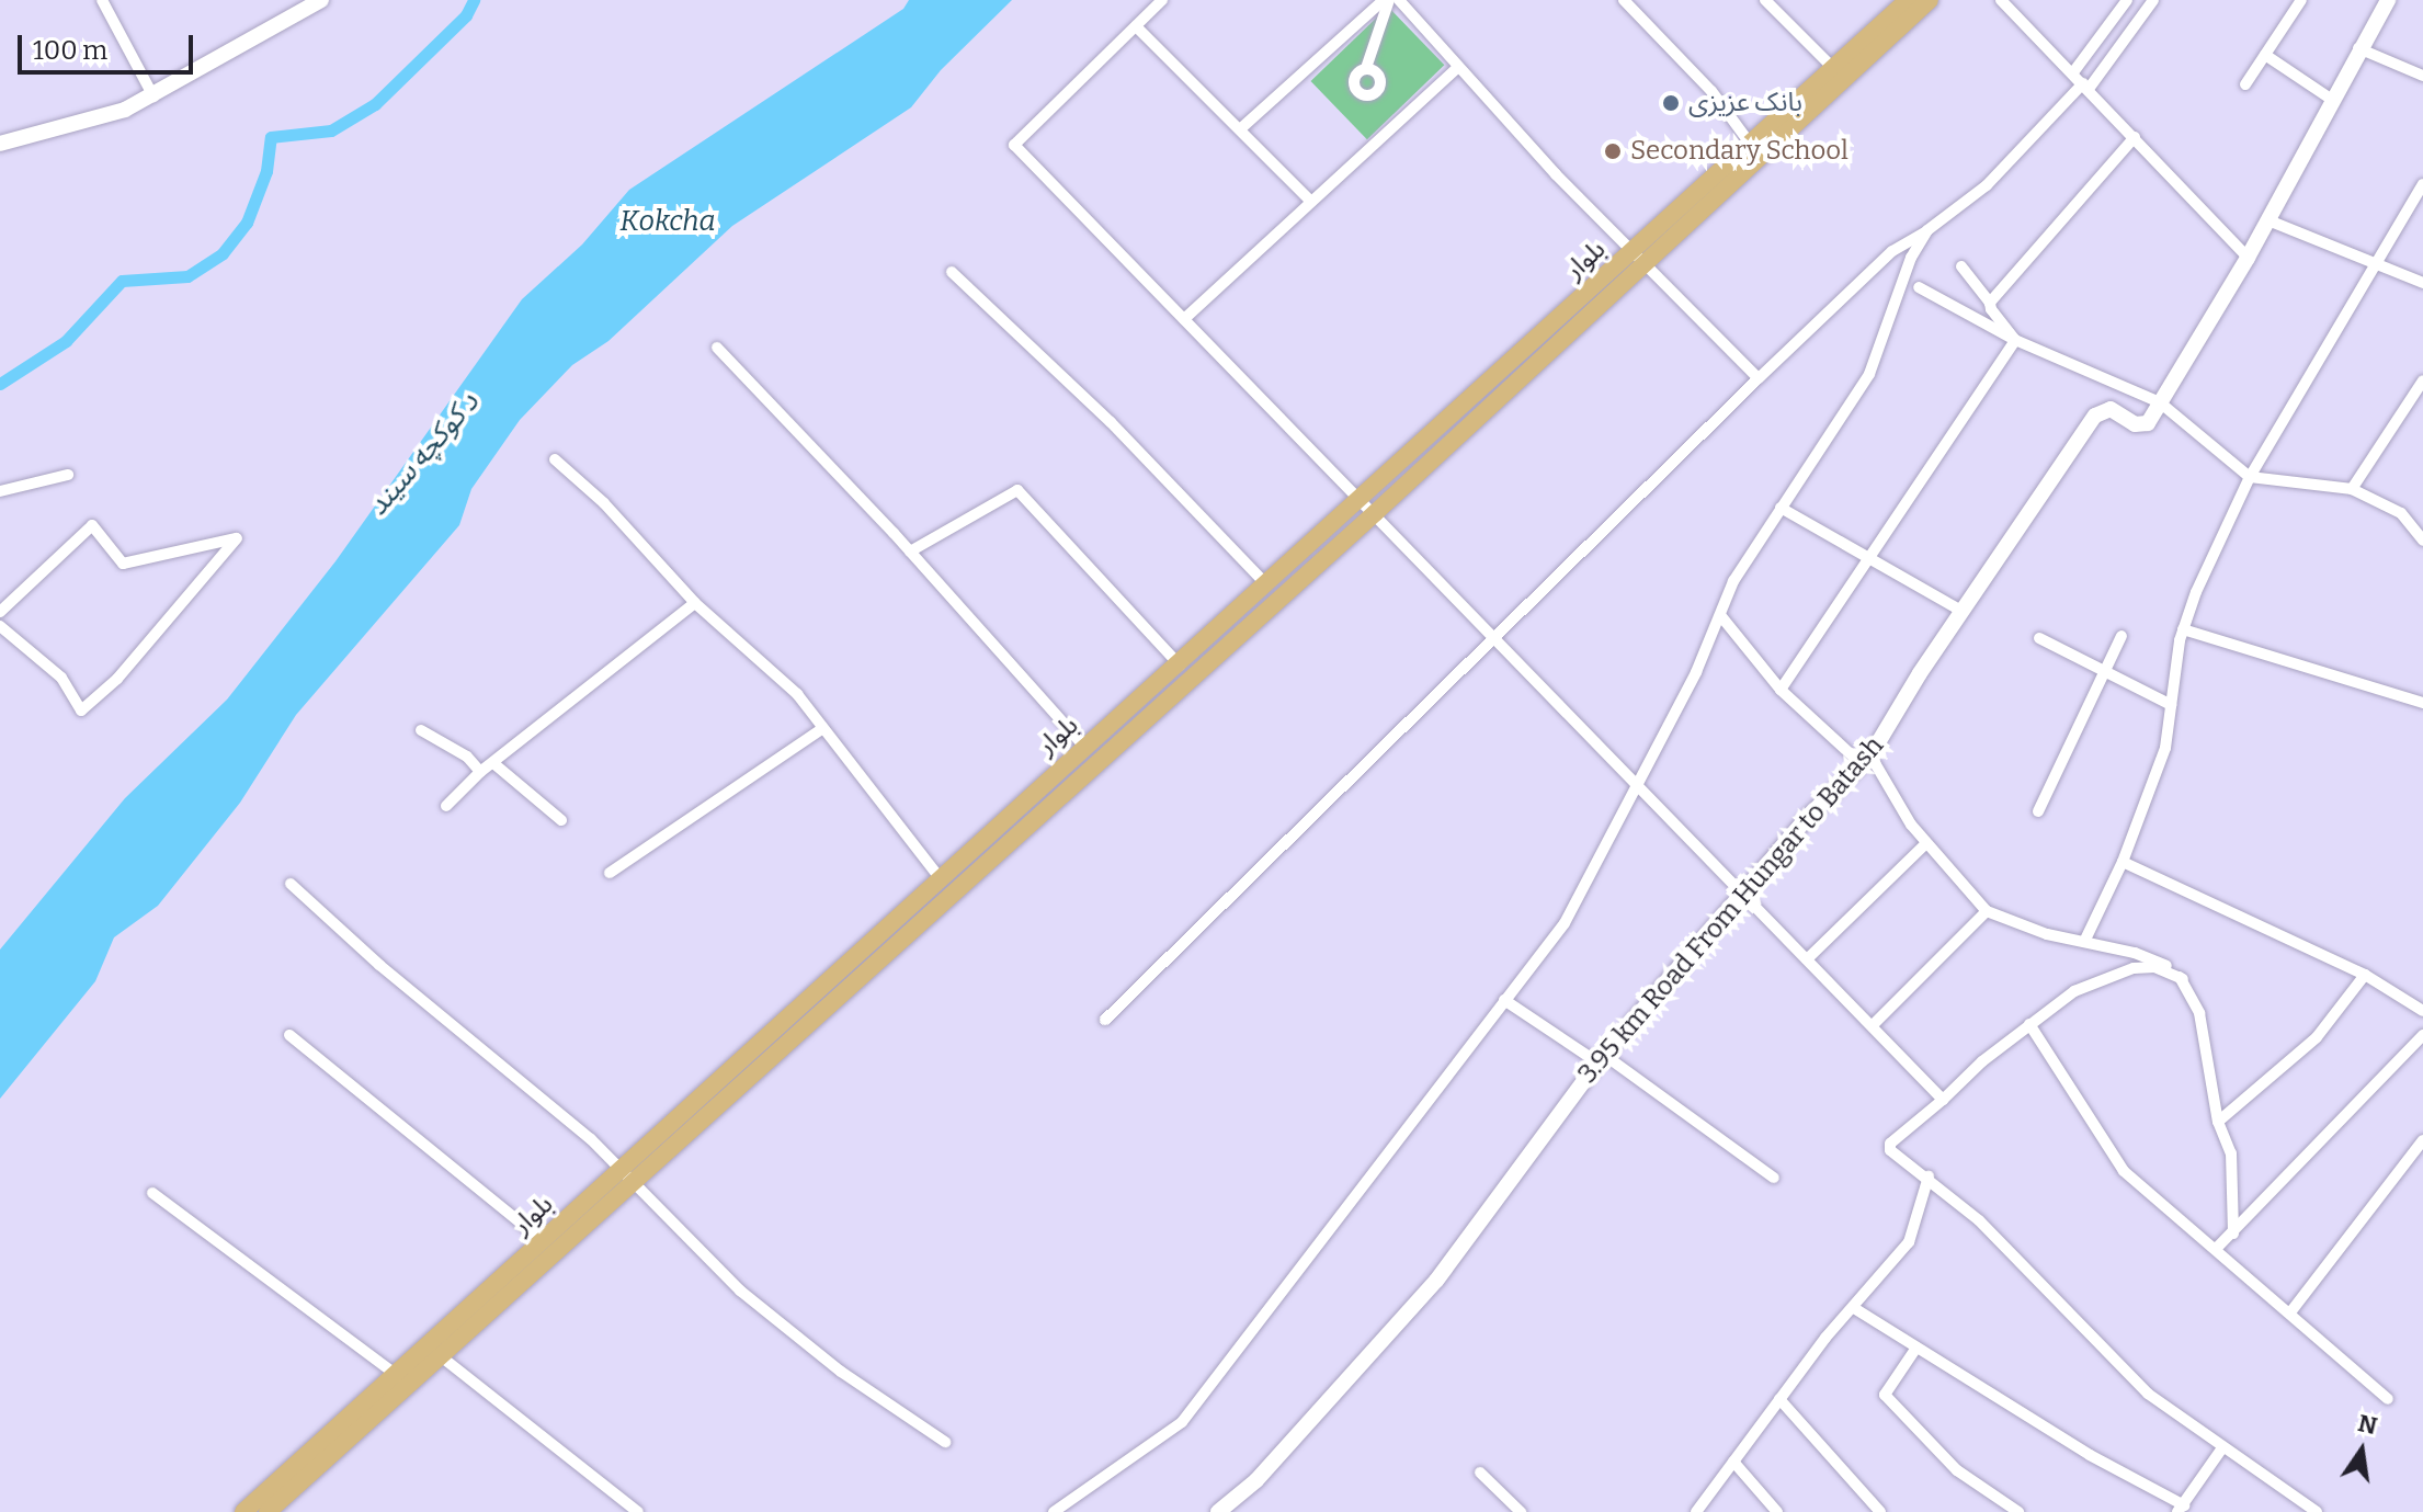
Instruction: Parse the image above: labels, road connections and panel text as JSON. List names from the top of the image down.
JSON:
{
  "streets": {
    "main road": ["بلوار"],
    "street": ["3.95 km Road From Hungar to Batash"]
  },
  "water": ["Kokcha", "د کوکچه سیند"],
  "places": ["بانک عزیزی", "Secondary School"],
  "scale_bar": "100 m",
  "north": "top"
}
